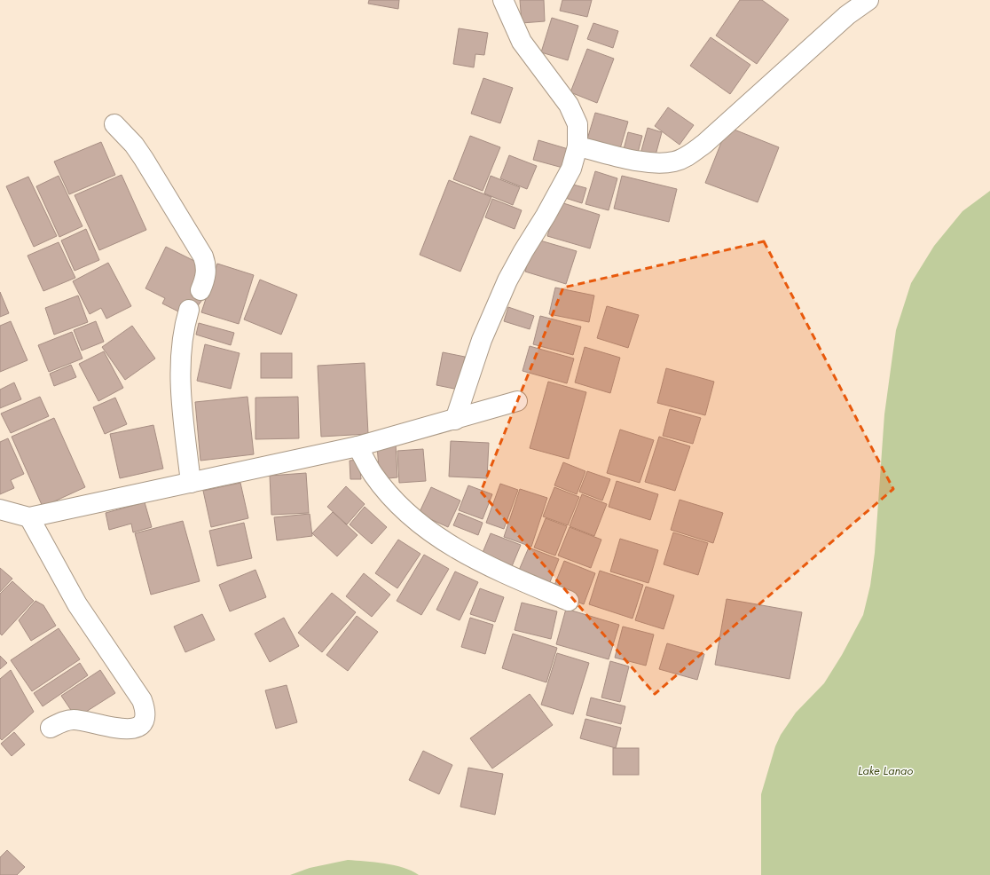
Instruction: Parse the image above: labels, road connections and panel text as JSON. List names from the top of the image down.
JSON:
{
  "water": ["Lake Lanao"]
}
